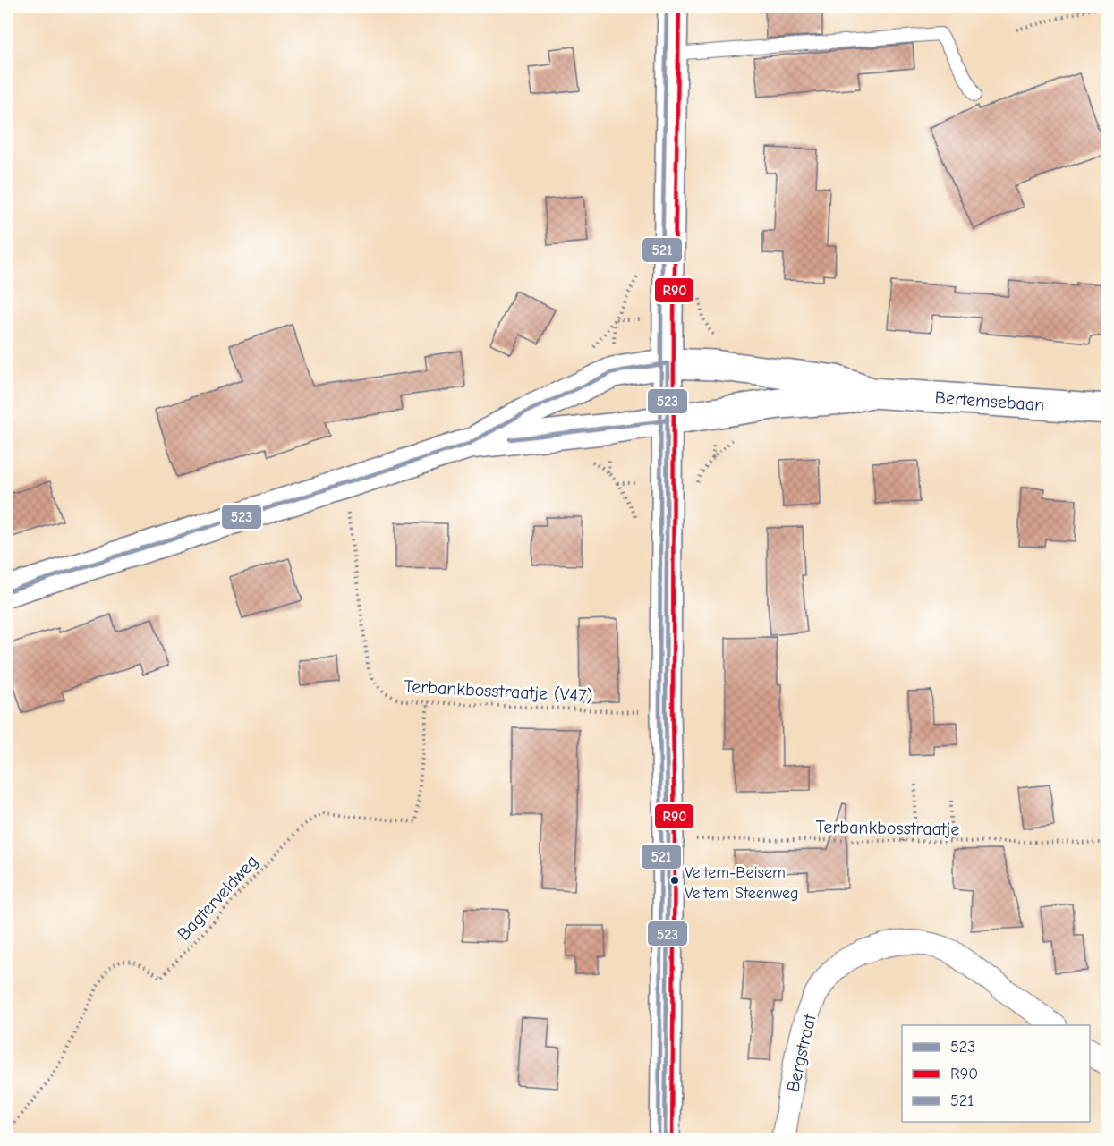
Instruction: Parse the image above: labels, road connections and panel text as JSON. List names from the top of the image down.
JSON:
{
  "streets": {
    "street": ["Bertemsebaan", "Bergstraat"],
    "path": ["Terbankbosstraatje (V47)", "Terbankbosstraatje", "Bagterveldweg"]
  },
  "crossings": [
    ["Terbankbosstraatje (V47)", "Bagterveldweg"]
  ],
  "places": ["Veltem-Beisem Veltem Steenweg"],
  "lines": ["transit line R90", "transit line 521", "transit line 523"],
  "legend": ["523", "R90", "521"]
}
